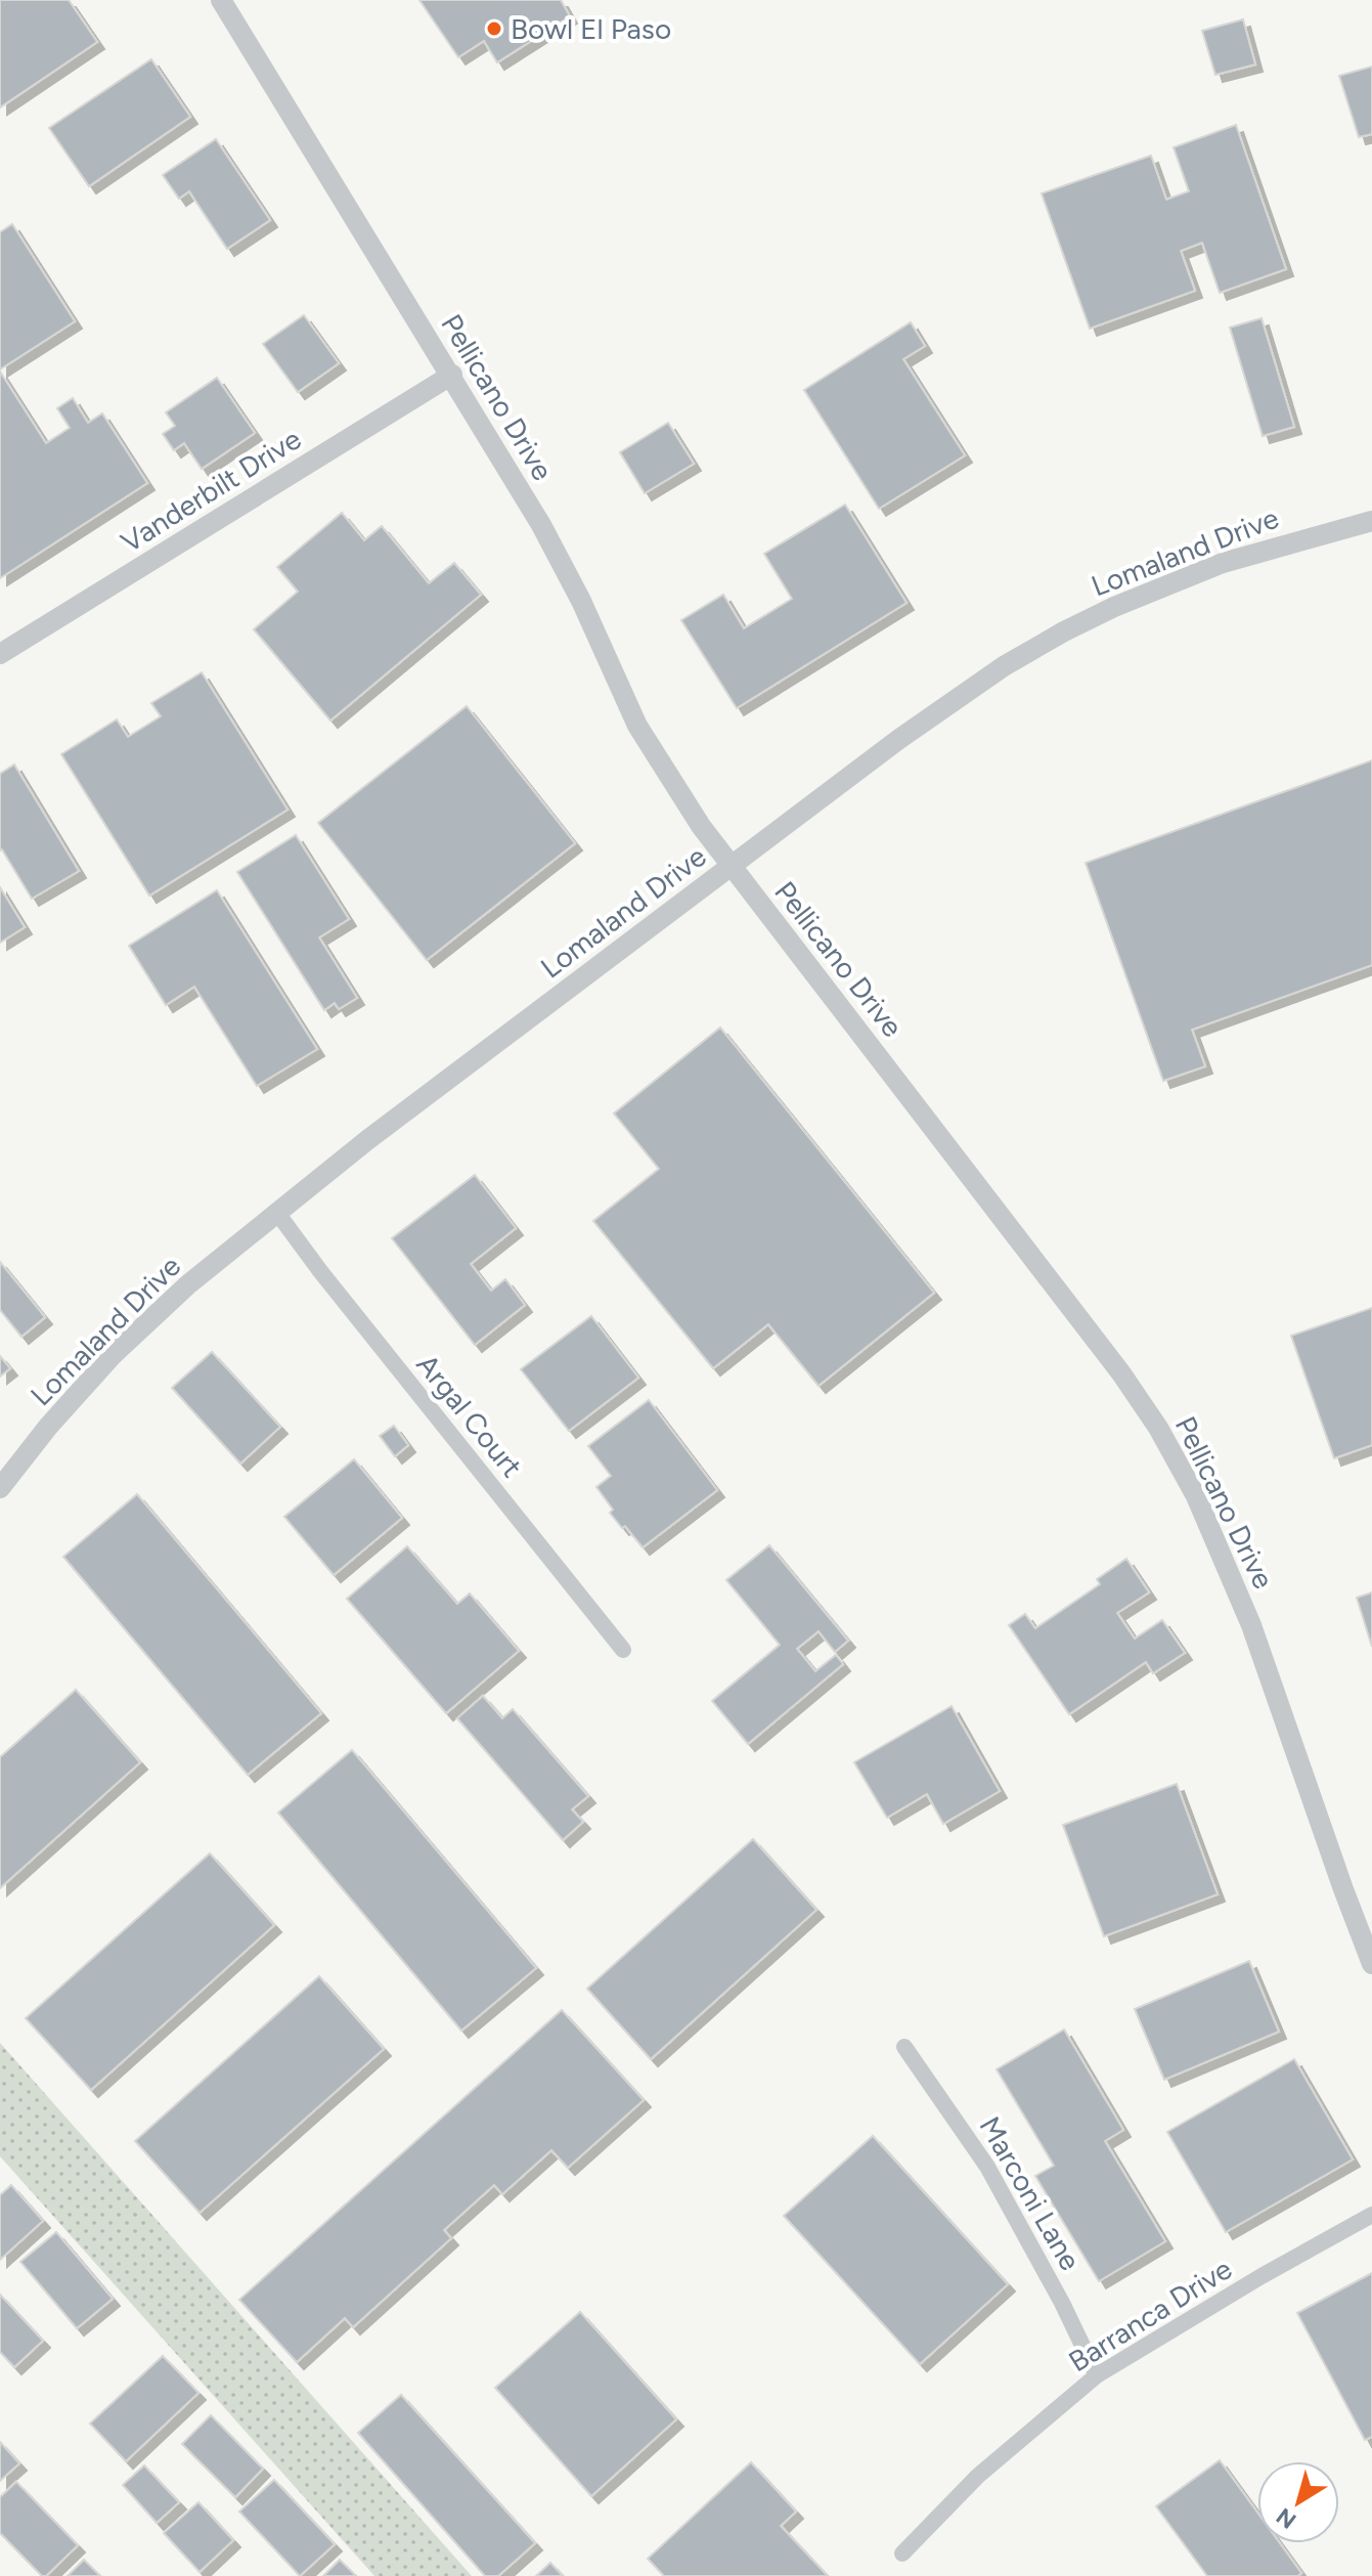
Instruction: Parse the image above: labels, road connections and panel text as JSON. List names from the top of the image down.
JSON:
{
  "streets": {
    "street": [
      "Pellicano Drive",
      "Vanderbilt Drive",
      "Lomaland Drive",
      "Argal Court",
      "Marconi Lane",
      "Barranca Drive"
    ]
  },
  "crossings": [
    ["Pellicano Drive", "Vanderbilt Drive"],
    ["Pellicano Drive", "Lomaland Drive"],
    ["Lomaland Drive", "Argal Court"],
    ["Marconi Lane", "Barranca Drive"]
  ],
  "places": ["Bowl El Paso"],
  "north": "bottom left"
}
